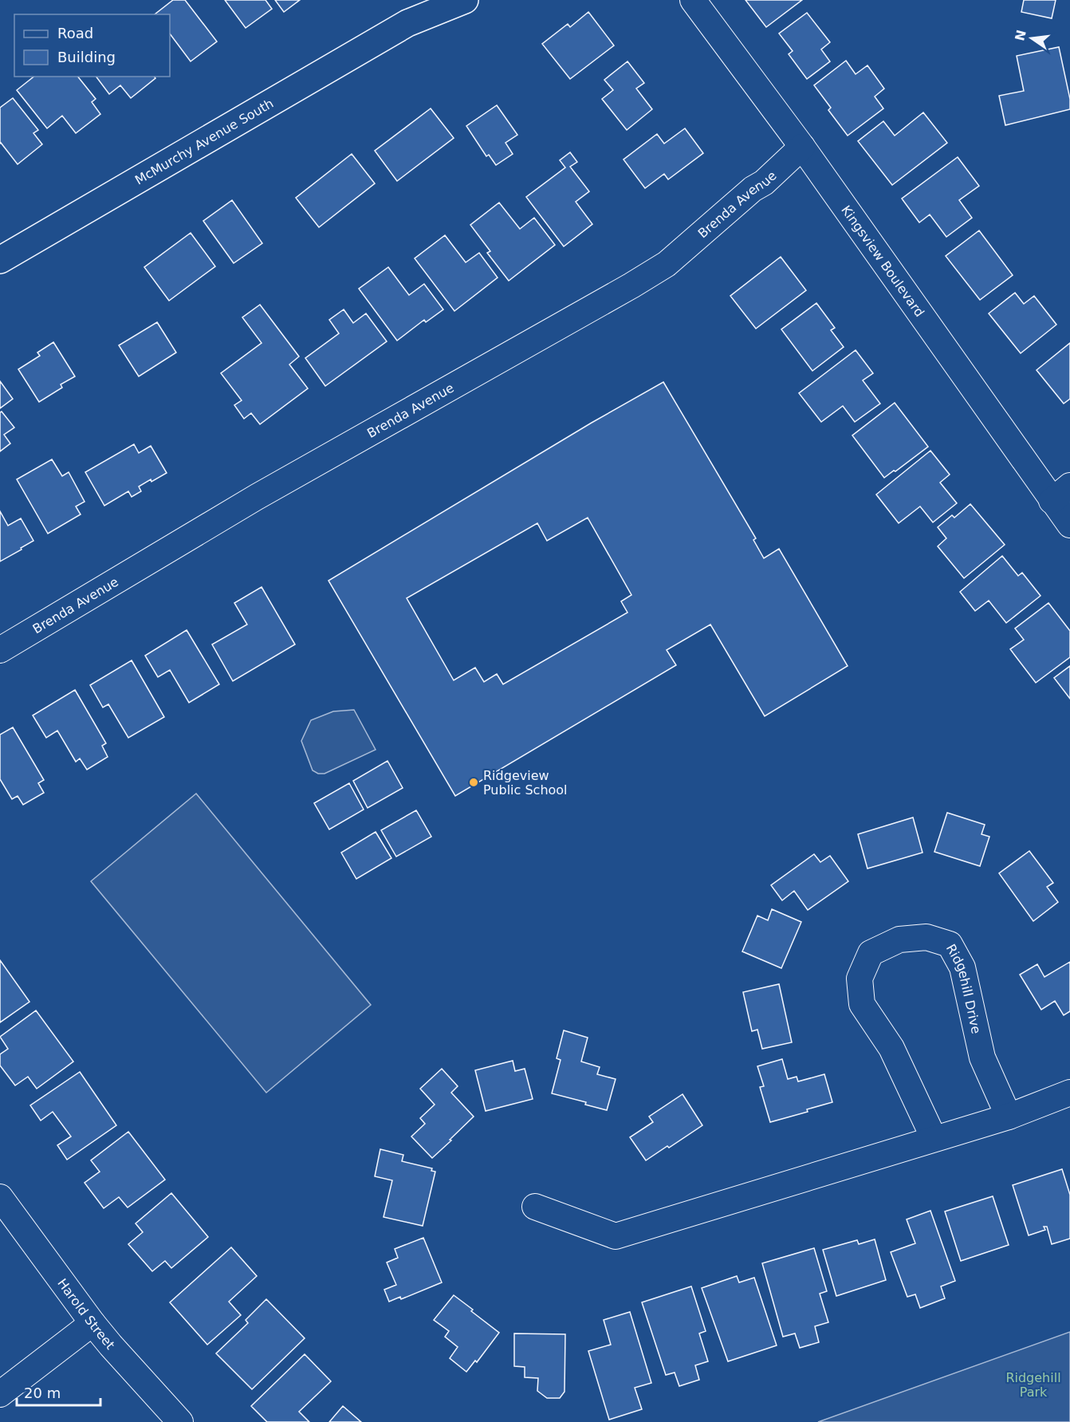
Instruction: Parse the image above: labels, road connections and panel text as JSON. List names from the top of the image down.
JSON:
{
  "streets": {
    "street": [
      "McMurchy Avenue South",
      "Brenda Avenue",
      "Kingsview Boulevard",
      "Ridgehill Drive",
      "Harold Street"
    ]
  },
  "crossings": [
    ["Brenda Avenue", "Kingsview Boulevard"]
  ],
  "parks": ["Ridgehill Park"],
  "places": ["Ridgeview Public School"],
  "legend": ["Road", "Building"],
  "scale_bar": "20 m",
  "north": "left"
}
